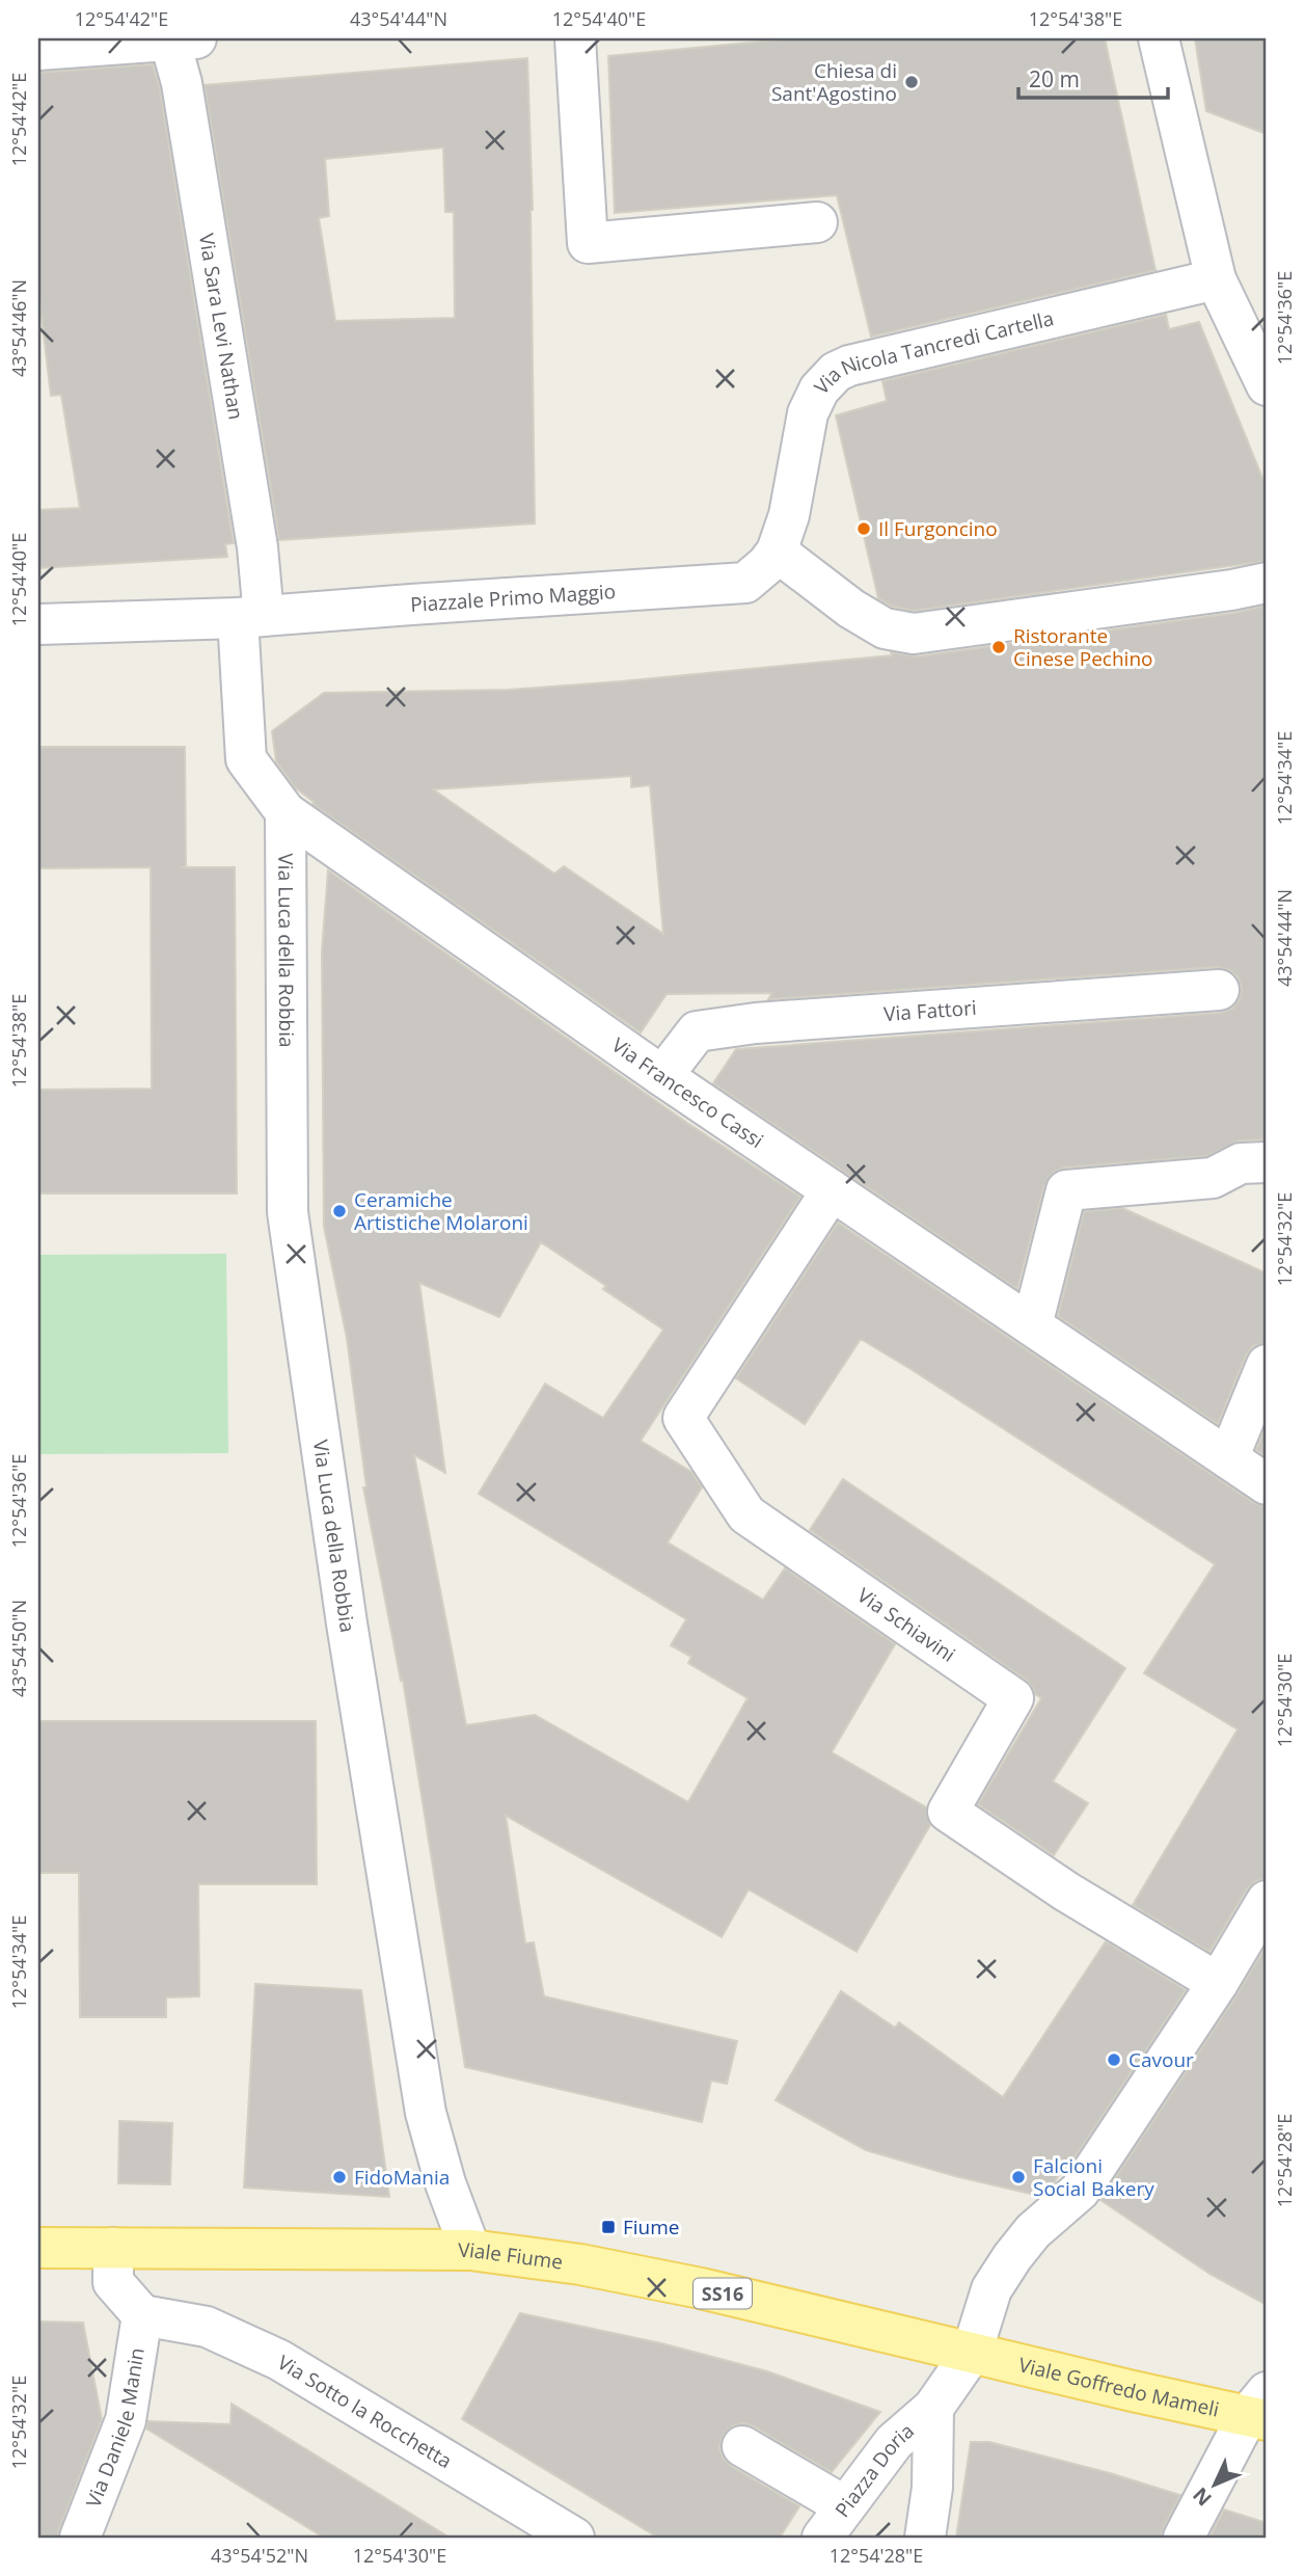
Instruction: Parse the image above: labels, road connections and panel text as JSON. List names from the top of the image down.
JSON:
{
  "streets": {
    "main road": ["Viale Fiume", "SS16", "Viale Goffredo Mameli"],
    "street": [
      "Via Sara Levi Nathan",
      "Via Nicola Tancredi Cartella",
      "Piazzale Primo Maggio",
      "Via Luca della Robbia",
      "Via Fattori",
      "Via Francesco Cassi",
      "Via Schiavini",
      "Via Sotto la Rocchetta",
      "Via Daniele Manin",
      "Piazza Doria"
    ]
  },
  "crossings": [
    ["Via Sara Levi Nathan", "Piazzale Primo Maggio"],
    ["Via Sara Levi Nathan", "Via Francesco Cassi"],
    ["Via Nicola Tancredi Cartella", "Piazzale Primo Maggio"],
    ["Piazzale Primo Maggio", "Via Francesco Cassi"],
    ["Via Luca della Robbia", "Via Francesco Cassi"],
    ["Via Luca della Robbia", "Viale Fiume"],
    ["Via Fattori", "Via Francesco Cassi"],
    ["Via Francesco Cassi", "Via Schiavini"],
    ["Via Schiavini", "Piazza Doria"],
    ["Viale Fiume", "Viale Goffredo Mameli"],
    ["Viale Fiume", "Piazza Doria"],
    ["Viale Goffredo Mameli", "Piazza Doria"],
    ["Via Sotto la Rocchetta", "Via Daniele Manin"]
  ],
  "places": {
    "other": [
      "Chiesa di Sant'Agostino",
      "Il Furgoncino",
      "Ristorante Cinese Pechino",
      "Ceramiche Artistiche Molaroni",
      "Cavour",
      "FidoMania",
      "Falcioni Social Bakery"
    ],
    "transit": ["Fiume"]
  },
  "scale_bar": "20 m",
  "north": "bottom left",
  "coordinates": [
    "12°54'42\"E",
    "43°54'44\"N",
    "12°54'40\"E",
    "12°54'38\"E",
    "12°54'36\"E",
    "43°54'46\"N",
    "12°54'34\"E",
    "12°54'32\"E",
    "43°54'50\"N",
    "12°54'30\"E",
    "12°54'28\"E",
    "43°54'52\"N"
  ]
}
